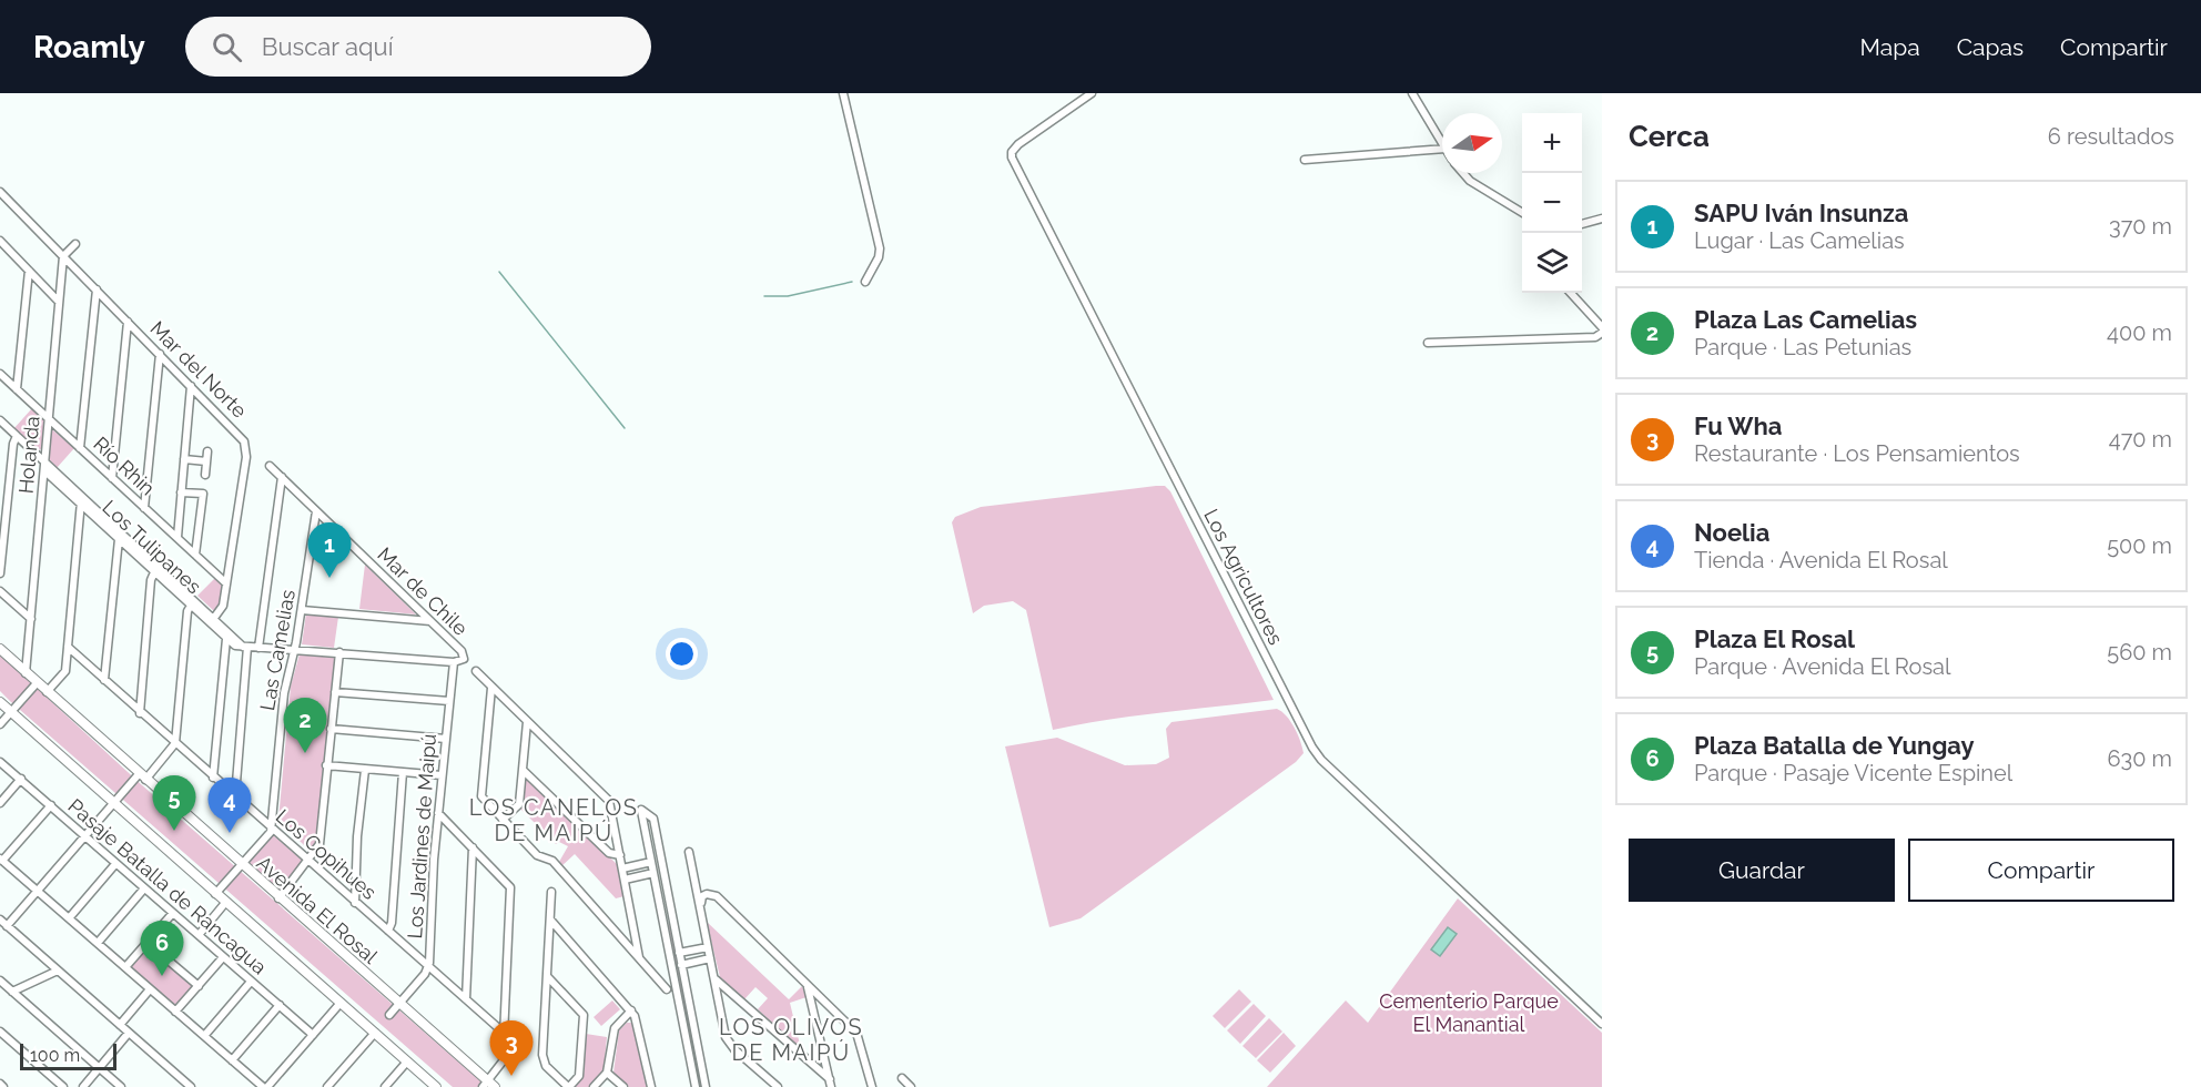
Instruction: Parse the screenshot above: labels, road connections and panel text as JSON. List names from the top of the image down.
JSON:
{
  "streets": {
    "street": [
      "Mar del Norte",
      "Holanda",
      "Río Rhin",
      "Los Tulipanes",
      "Los Agricultores",
      "Mar de Chile",
      "Las Camelias",
      "Los Jardines de Maipú",
      "Los Copihues",
      "Pasaje Batalla de Rancagua",
      "Avenida El Rosal"
    ]
  },
  "crossings": [
    ["Mar del Norte", "Holanda"],
    ["Mar del Norte", "Río Rhin"],
    ["Mar del Norte", "Los Tulipanes"],
    ["Holanda", "Río Rhin"],
    ["Holanda", "Los Tulipanes"],
    ["Holanda", "Avenida El Rosal"],
    ["Los Tulipanes", "Mar de Chile"],
    ["Los Tulipanes", "Las Camelias"],
    ["Los Tulipanes", "Los Jardines de Maipú"],
    ["Mar de Chile", "Las Camelias"],
    ["Las Camelias", "Los Copihues"],
    ["Los Jardines de Maipú", "Los Copihues"],
    ["Los Jardines de Maipú", "Avenida El Rosal"]
  ],
  "districts": ["LOS CANELOS DE MAIPÚ", "LOS OLIVOS DE MAIPÚ"],
  "parks": ["Cementerio Parque El Manantial"],
  "scale_bar": "100 m",
  "north": "right",
  "page": {
    "header": "Roamly",
    "search": "Buscar aquí",
    "nav": ["Mapa", "Capas", "Compartir"],
    "heading": ["Cerca", "6 resultados"],
    "map_buttons": ["+", "−"],
    "list": [
      {
        "mark": "1",
        "name": "SAPU Iván Insunza",
        "note": "Lugar · Las Camelias",
        "value": "370 m"
      },
      {
        "mark": "2",
        "name": "Plaza Las Camelias",
        "note": "Parque · Las Petunias",
        "value": "400 m"
      },
      {
        "mark": "3",
        "name": "Fu Wha",
        "note": "Restaurante · Los Pensamientos",
        "value": "470 m"
      },
      {
        "mark": "4",
        "name": "Noelia",
        "note": "Tienda · Avenida El Rosal",
        "value": "500 m"
      },
      {
        "mark": "5",
        "name": "Plaza El Rosal",
        "note": "Parque · Avenida El Rosal",
        "value": "560 m"
      },
      {
        "mark": "6",
        "name": "Plaza Batalla de Yungay",
        "note": "Parque · Pasaje Vicente Espinel",
        "value": "630 m"
      }
    ],
    "pins": [
      "1",
      "2",
      "5",
      "4",
      "6",
      "3"
    ],
    "buttons": ["Guardar", "Compartir"],
    "scale": "100 m"
  }
}
